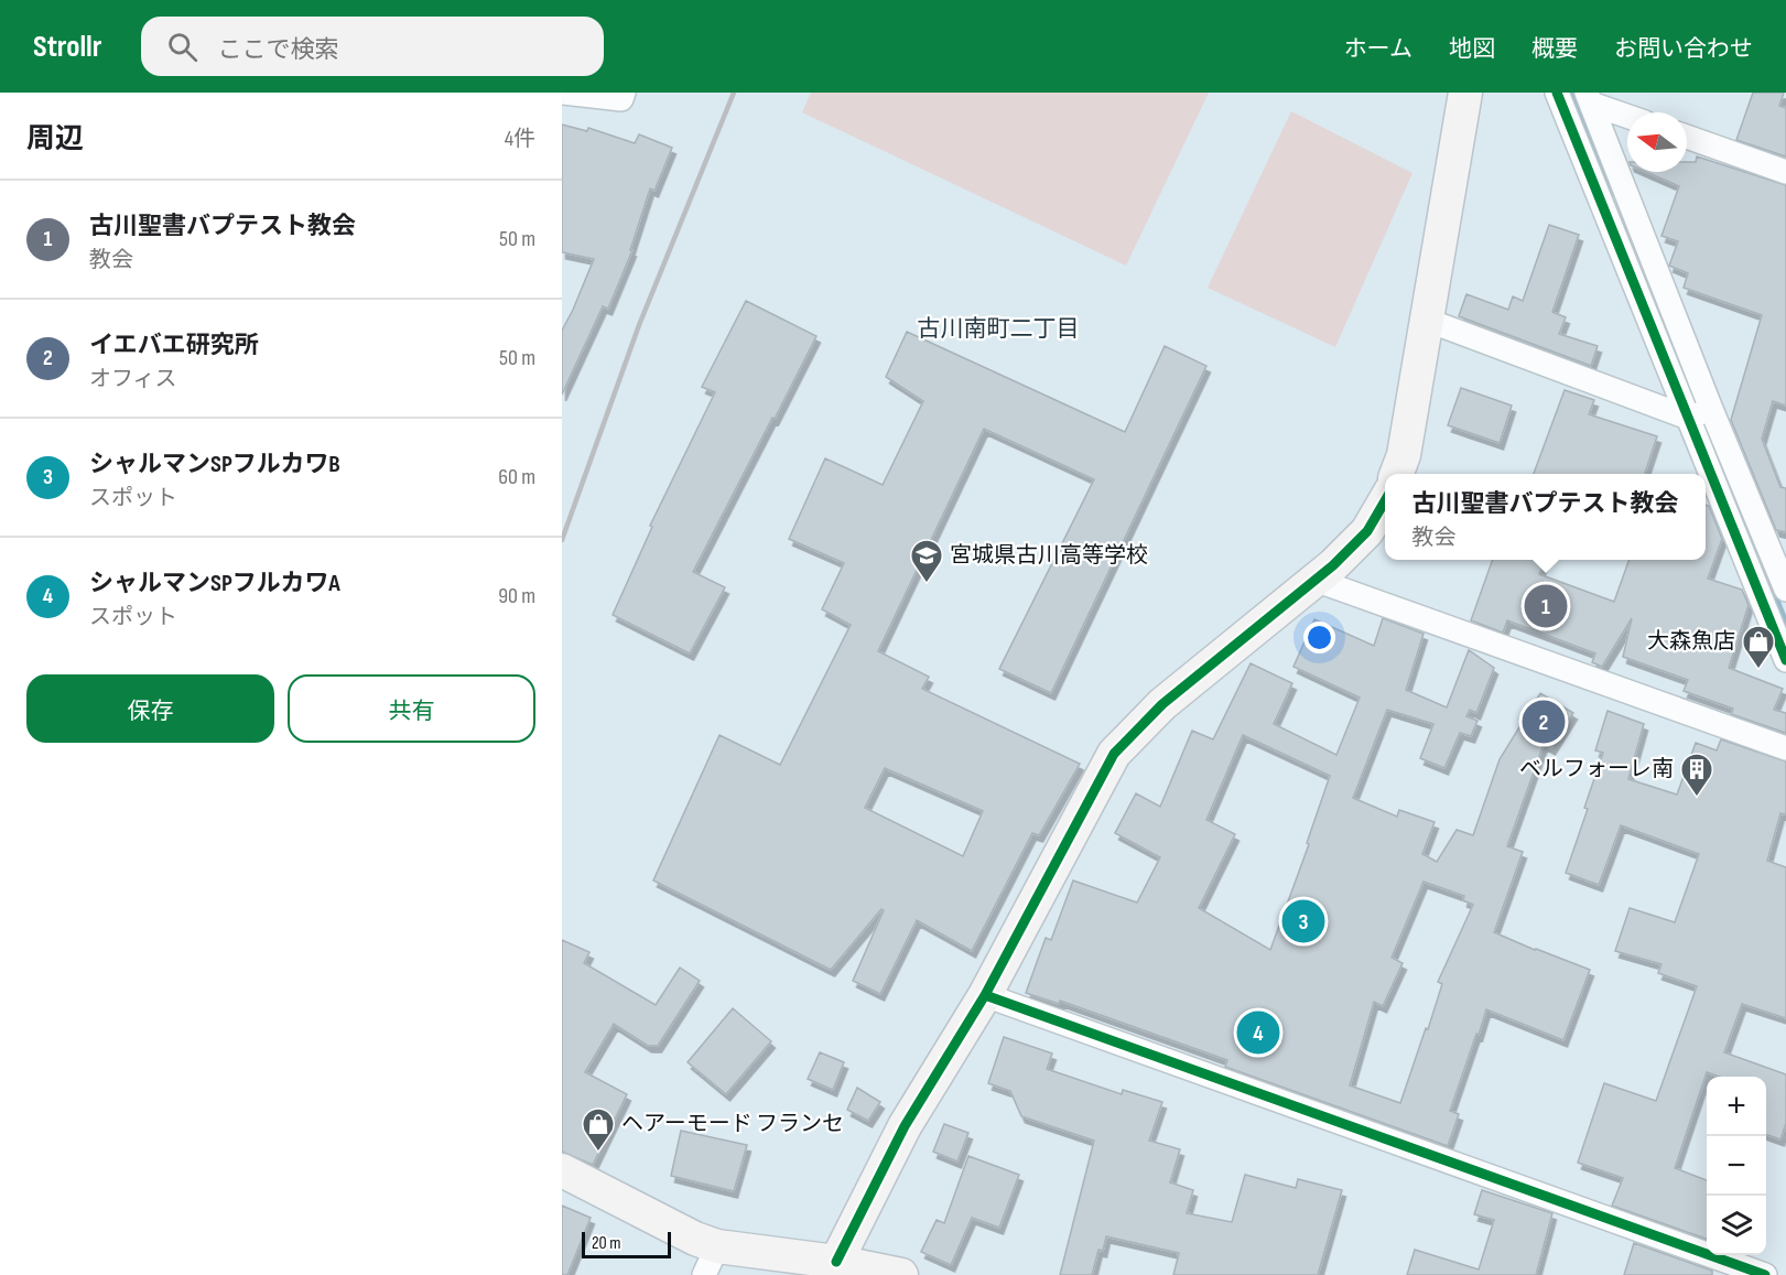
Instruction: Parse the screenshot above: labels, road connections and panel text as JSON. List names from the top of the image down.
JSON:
{
  "districts": ["古川南町二丁目"],
  "places": {
    "school or university": ["宮城県古川高等学校"],
    "shop": ["大森魚店", "ヘアーモード フランセ"],
    "building": ["ベルフォーレ南"]
  },
  "scale_bar": "20 m",
  "north": "left",
  "page": {
    "header": "Strollr",
    "search": "ここで検索",
    "nav": [
      "ホーム",
      "地図",
      "概要",
      "お問い合わせ"
    ],
    "heading": ["周辺", "4件"],
    "list": [
      {
        "mark": "1",
        "name": "古川聖書バプテスト教会",
        "note": "教会",
        "value": "50 m"
      },
      {
        "mark": "2",
        "name": "イエバエ研究所",
        "note": "オフィス",
        "value": "50 m"
      },
      {
        "mark": "3",
        "name": "シャルマンSPフルカワB",
        "note": "スポット",
        "value": "60 m"
      },
      {
        "mark": "4",
        "name": "シャルマンSPフルカワA",
        "note": "スポット",
        "value": "90 m"
      }
    ],
    "popup": ["古川聖書バプテスト教会", "教会"],
    "pins": [
      "1",
      "2",
      "3",
      "4"
    ],
    "buttons": ["保存", "共有"],
    "map_buttons": ["+", "−"],
    "scale": "20 m"
  }
}
